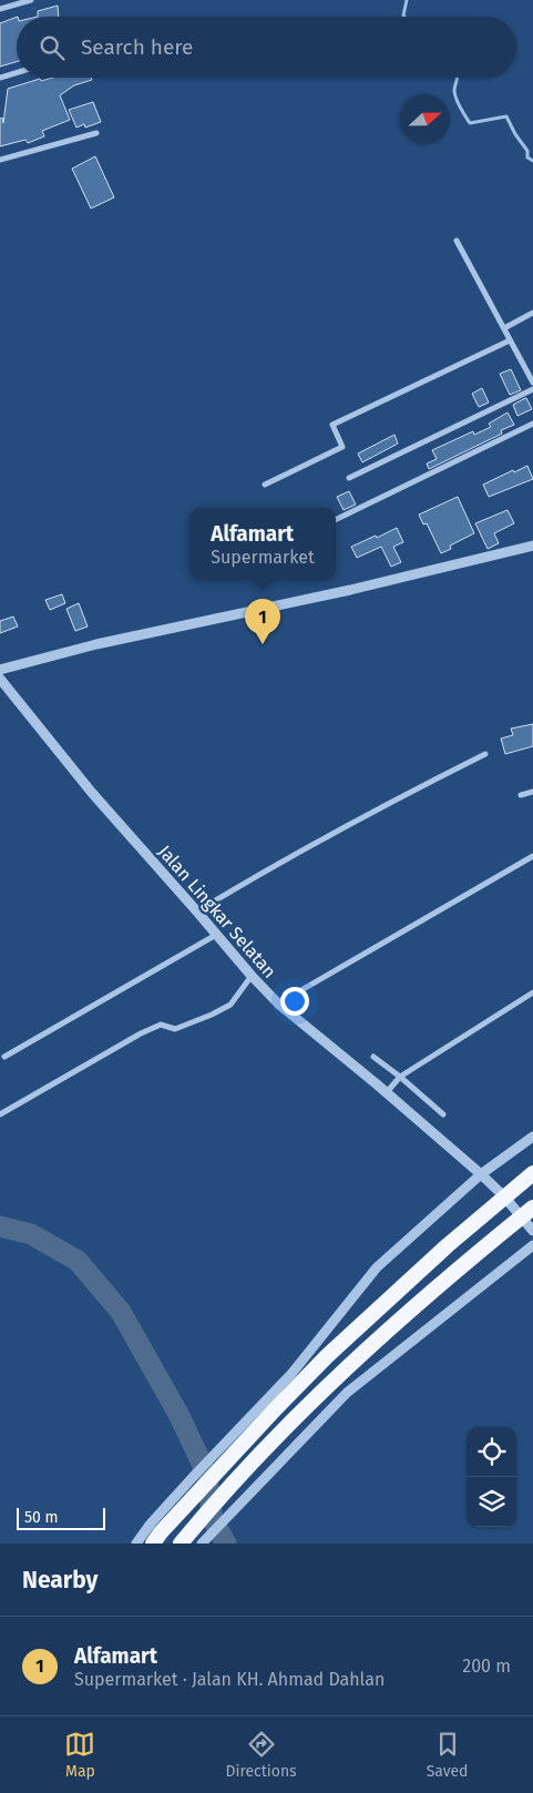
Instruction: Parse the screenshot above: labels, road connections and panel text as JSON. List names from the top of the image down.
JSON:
{
  "streets": {
    "street": ["Jalan Lingkar Selatan"]
  },
  "scale_bar": "50 m",
  "north": "right",
  "page": {
    "search": "Search here",
    "popup": ["Alfamart", "Supermarket"],
    "pins": "1",
    "scale": "50 m",
    "heading": "Nearby",
    "list": [
      {
        "mark": "1",
        "name": "Alfamart",
        "note": "Supermarket · Jalan KH. Ahmad Dahlan",
        "value": "200 m"
      }
    ],
    "nav": ["Map", "Directions", "Saved"]
  }
}
